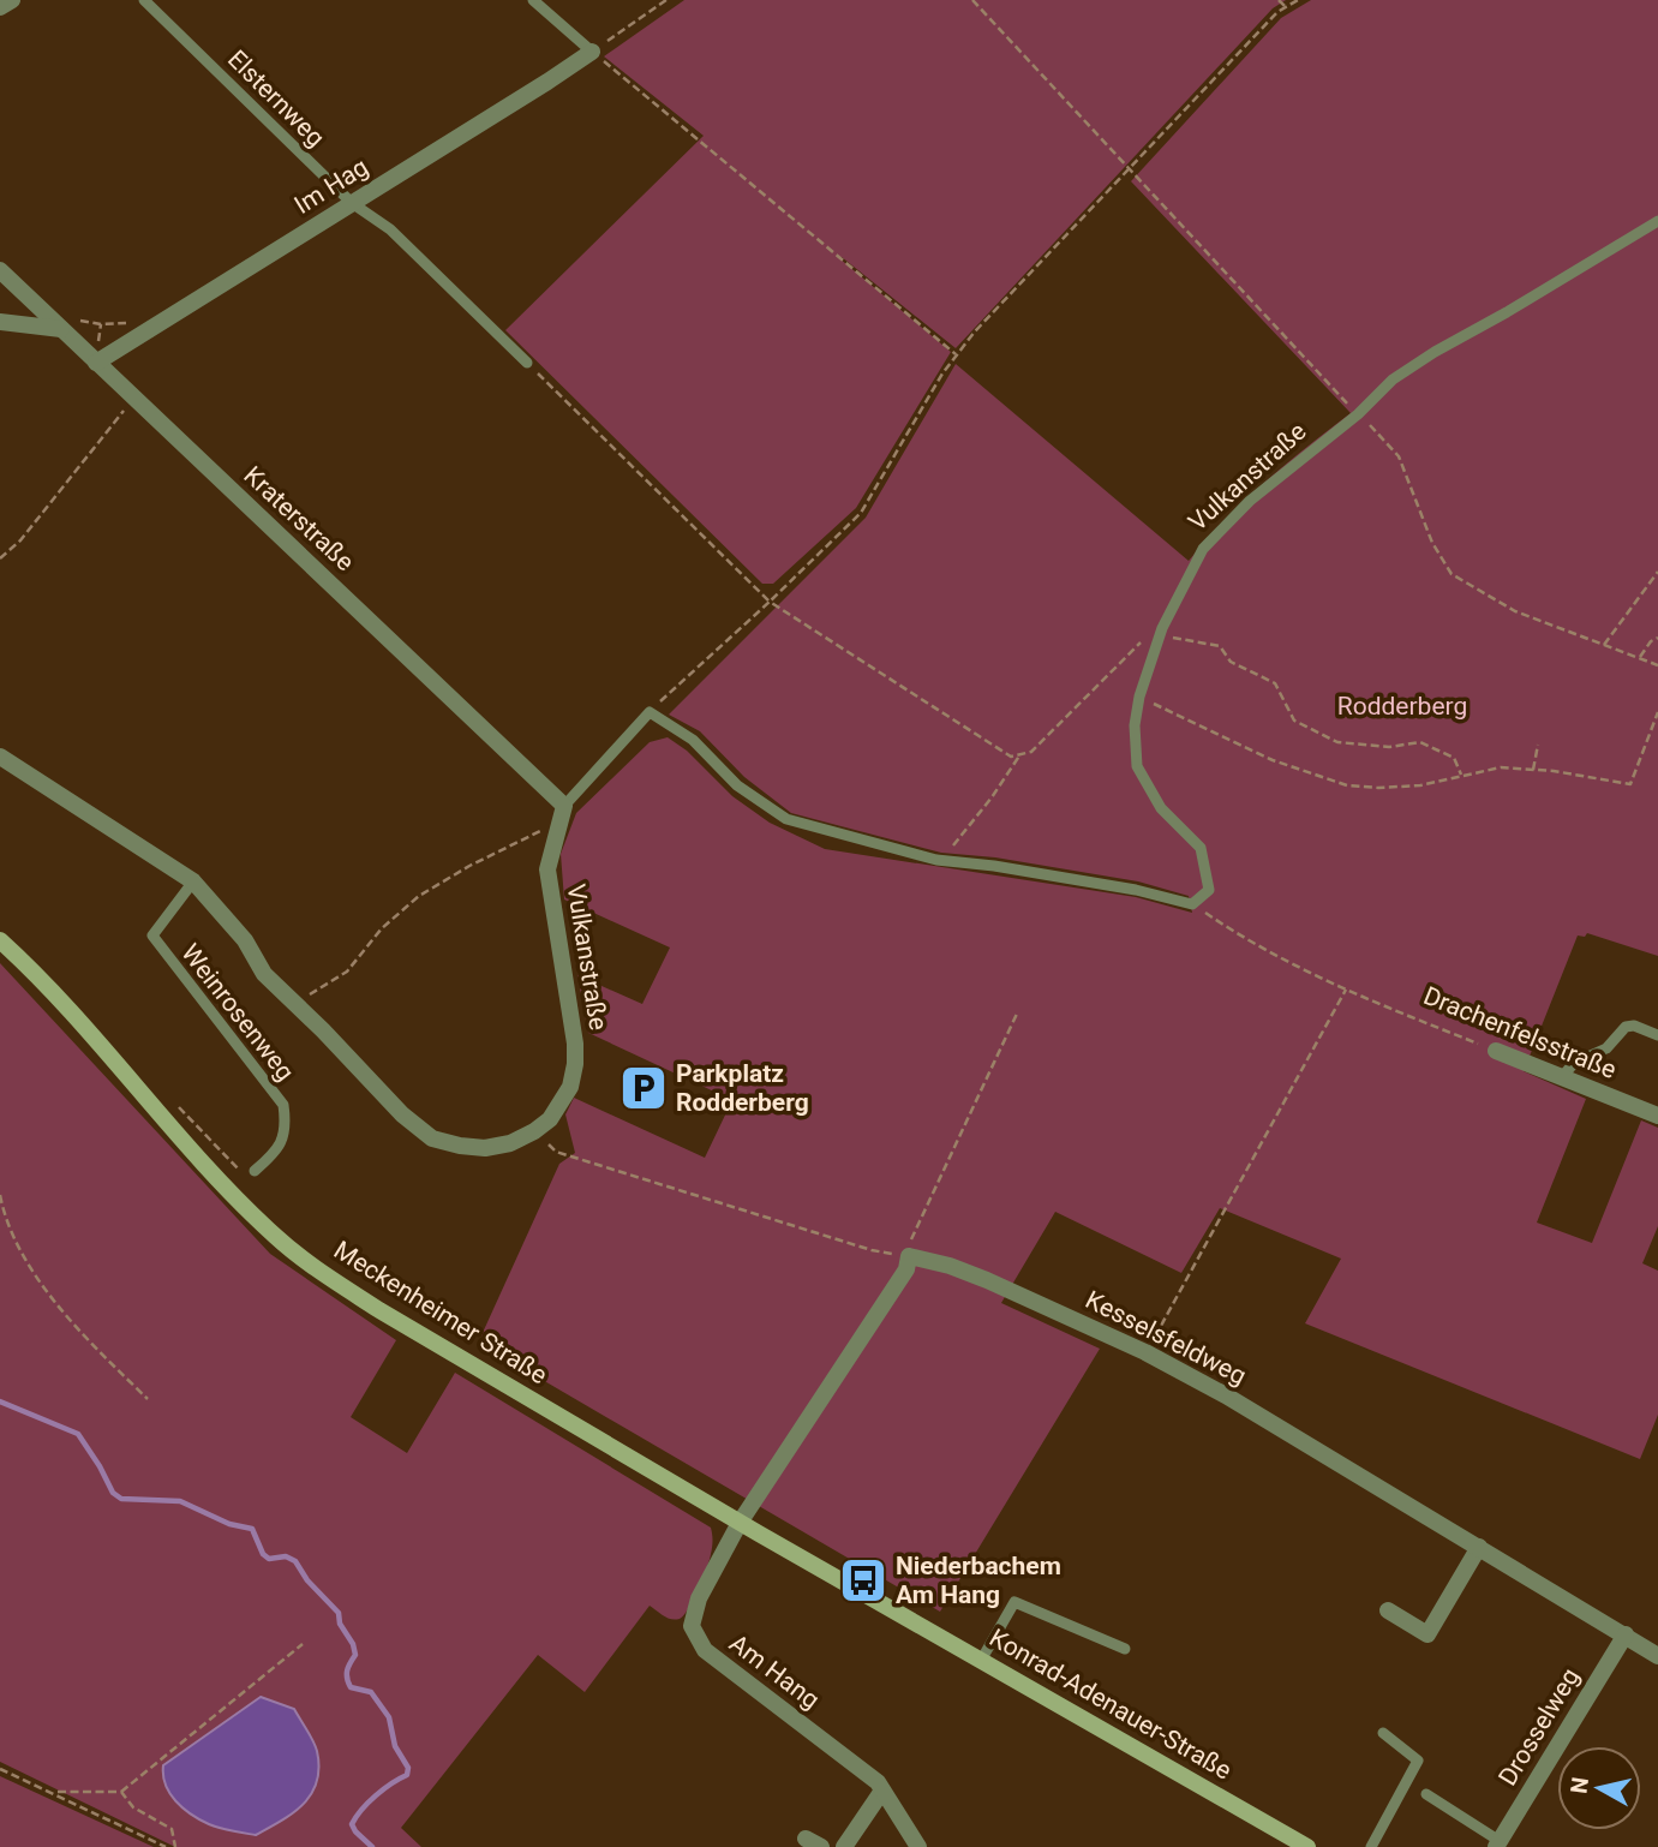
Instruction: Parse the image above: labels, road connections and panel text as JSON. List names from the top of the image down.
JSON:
{
  "streets": {
    "main road": ["Meckenheimer Straße", "Konrad-Adenauer-Straße"],
    "street": [
      "Im Hag",
      "Vulkanstraße",
      "Kraterstraße",
      "Drachenfelsstraße",
      "Kesselsfeldweg",
      "Am Hang",
      "Drosselweg"
    ],
    "lane": ["Elsternweg", "Weinrosenweg"]
  },
  "crossings": [
    ["Elsternweg", "Im Hag"],
    ["Im Hag", "Kraterstraße"],
    ["Vulkanstraße", "Kraterstraße"],
    ["Vulkanstraße", "Weinrosenweg"],
    ["Meckenheimer Straße", "Konrad-Adenauer-Straße"],
    ["Kesselsfeldweg", "Drosselweg"],
    ["Am Hang", "Konrad-Adenauer-Straße"]
  ],
  "parks": ["Rodderberg"],
  "places": {
    "parking": ["Parkplatz Rodderberg"],
    "bus stop": ["Niederbachem Am Hang"]
  },
  "north": "left"
}
